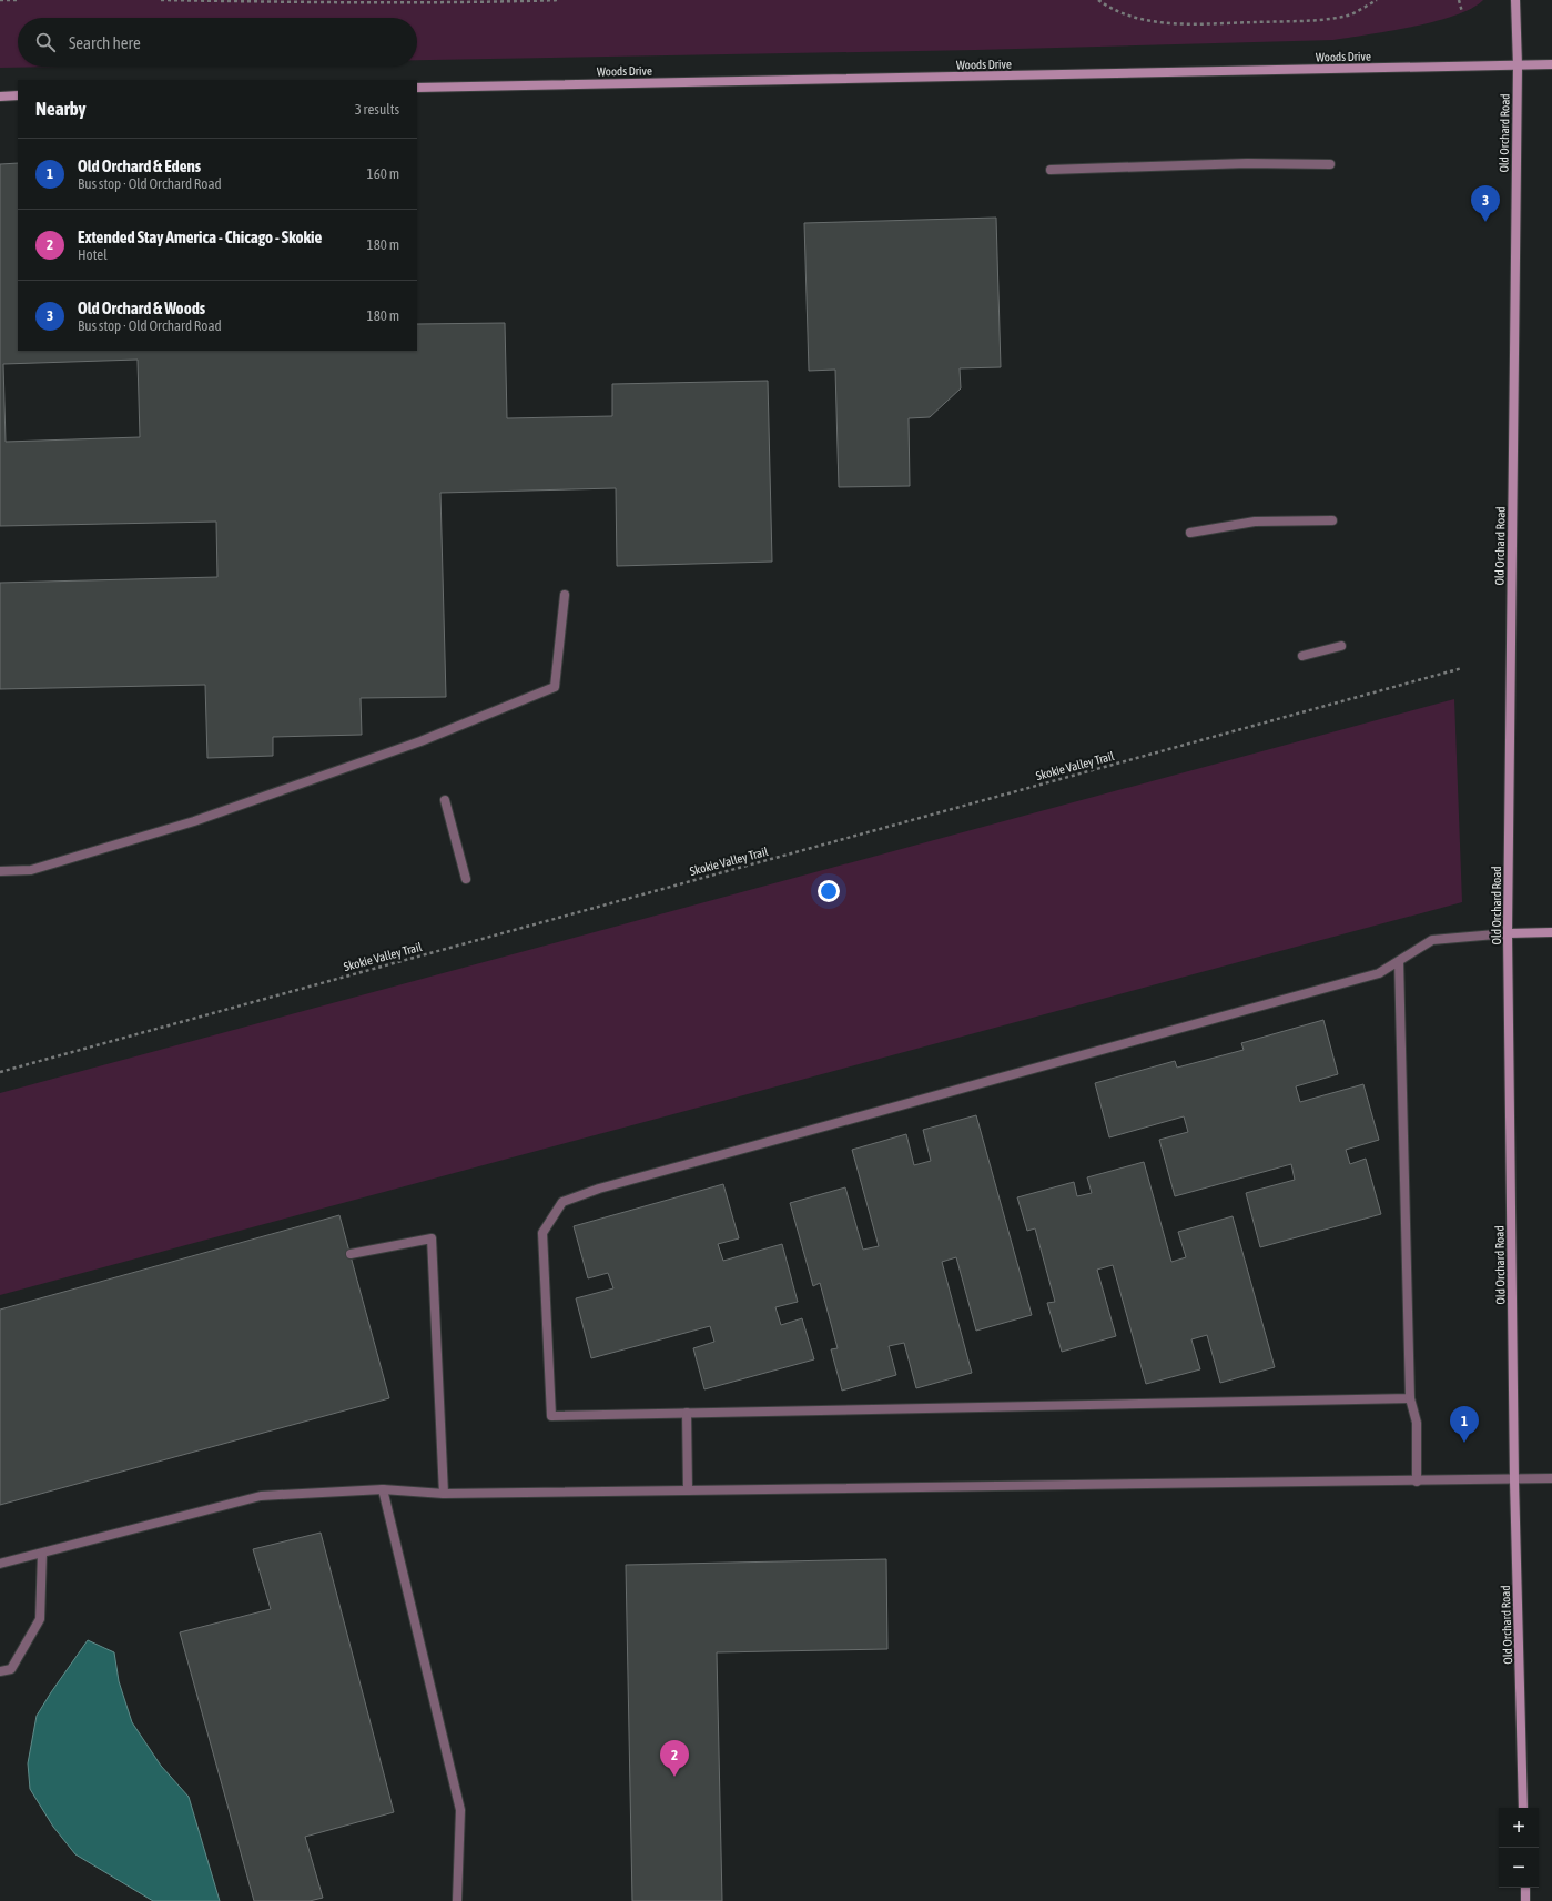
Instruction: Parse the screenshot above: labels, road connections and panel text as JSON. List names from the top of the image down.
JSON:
{
  "streets": {
    "main road": ["Woods Drive", "Old Orchard Road"],
    "path": ["Skokie Valley Trail"]
  },
  "crossings": [
    ["Woods Drive", "Old Orchard Road"]
  ],
  "page": {
    "search": "Search here",
    "heading": ["Nearby", "3 results"],
    "list": [
      {
        "mark": "1",
        "name": "Old Orchard & Edens",
        "note": "Bus stop · Old Orchard Road",
        "value": "160 m"
      },
      {
        "mark": "2",
        "name": "Extended Stay America - Chicago - Skokie",
        "note": "Hotel",
        "value": "180 m"
      },
      {
        "mark": "3",
        "name": "Old Orchard & Woods",
        "note": "Bus stop · Old Orchard Road",
        "value": "180 m"
      }
    ],
    "pins": ["3", "1", "2"],
    "map_buttons": ["+", "−"]
  }
}
